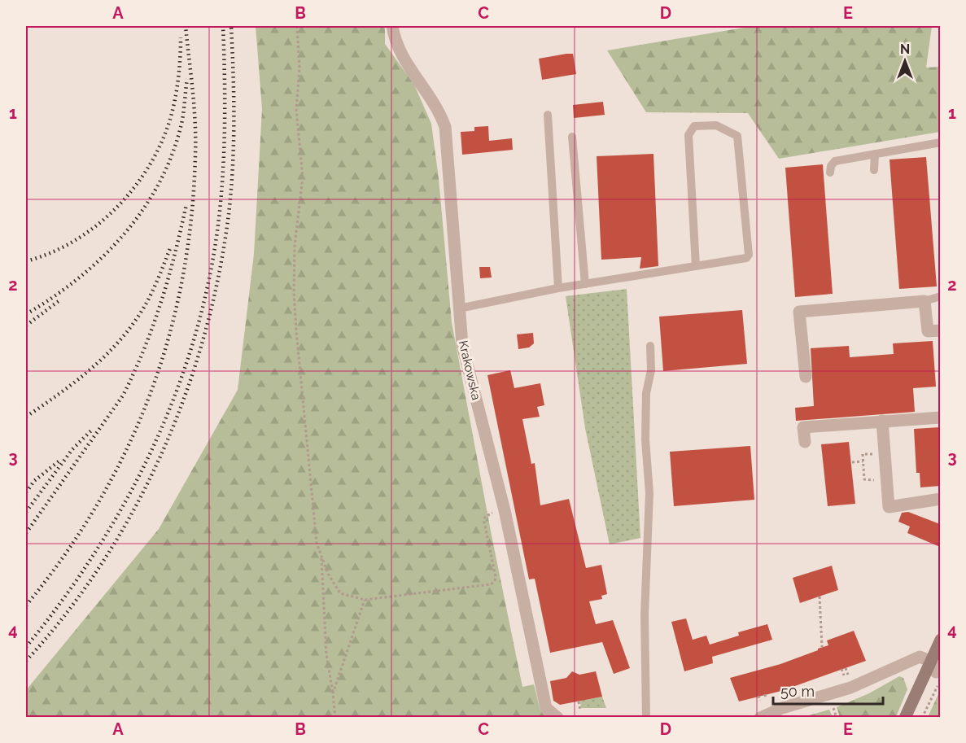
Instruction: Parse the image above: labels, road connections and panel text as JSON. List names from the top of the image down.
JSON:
{
  "streets": {
    "street": ["Krakowska"]
  },
  "scale_bar": "50 m",
  "north": "top",
  "grid": {
    "columns": [
      "A",
      "B",
      "C",
      "D",
      "E"
    ],
    "rows": [
      "1",
      "2",
      "3",
      "4"
    ]
  }
}
